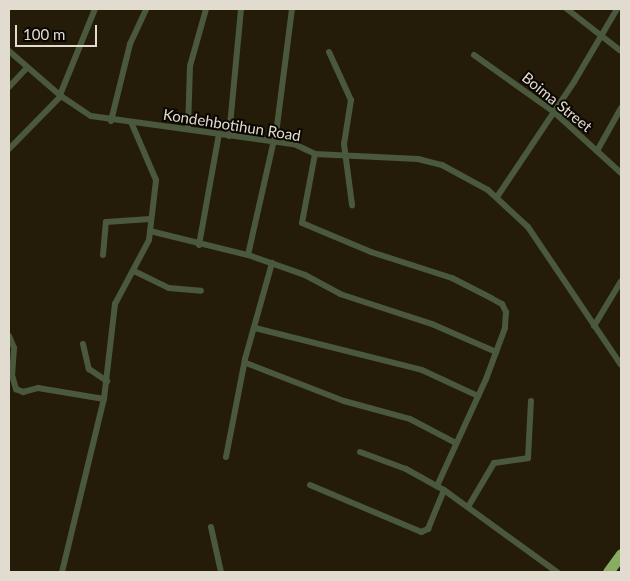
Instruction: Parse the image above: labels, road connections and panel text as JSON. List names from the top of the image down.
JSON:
{
  "streets": {
    "street": ["Boima Street", "Kondehbotihun Road"]
  },
  "scale_bar": "100 m"
}
